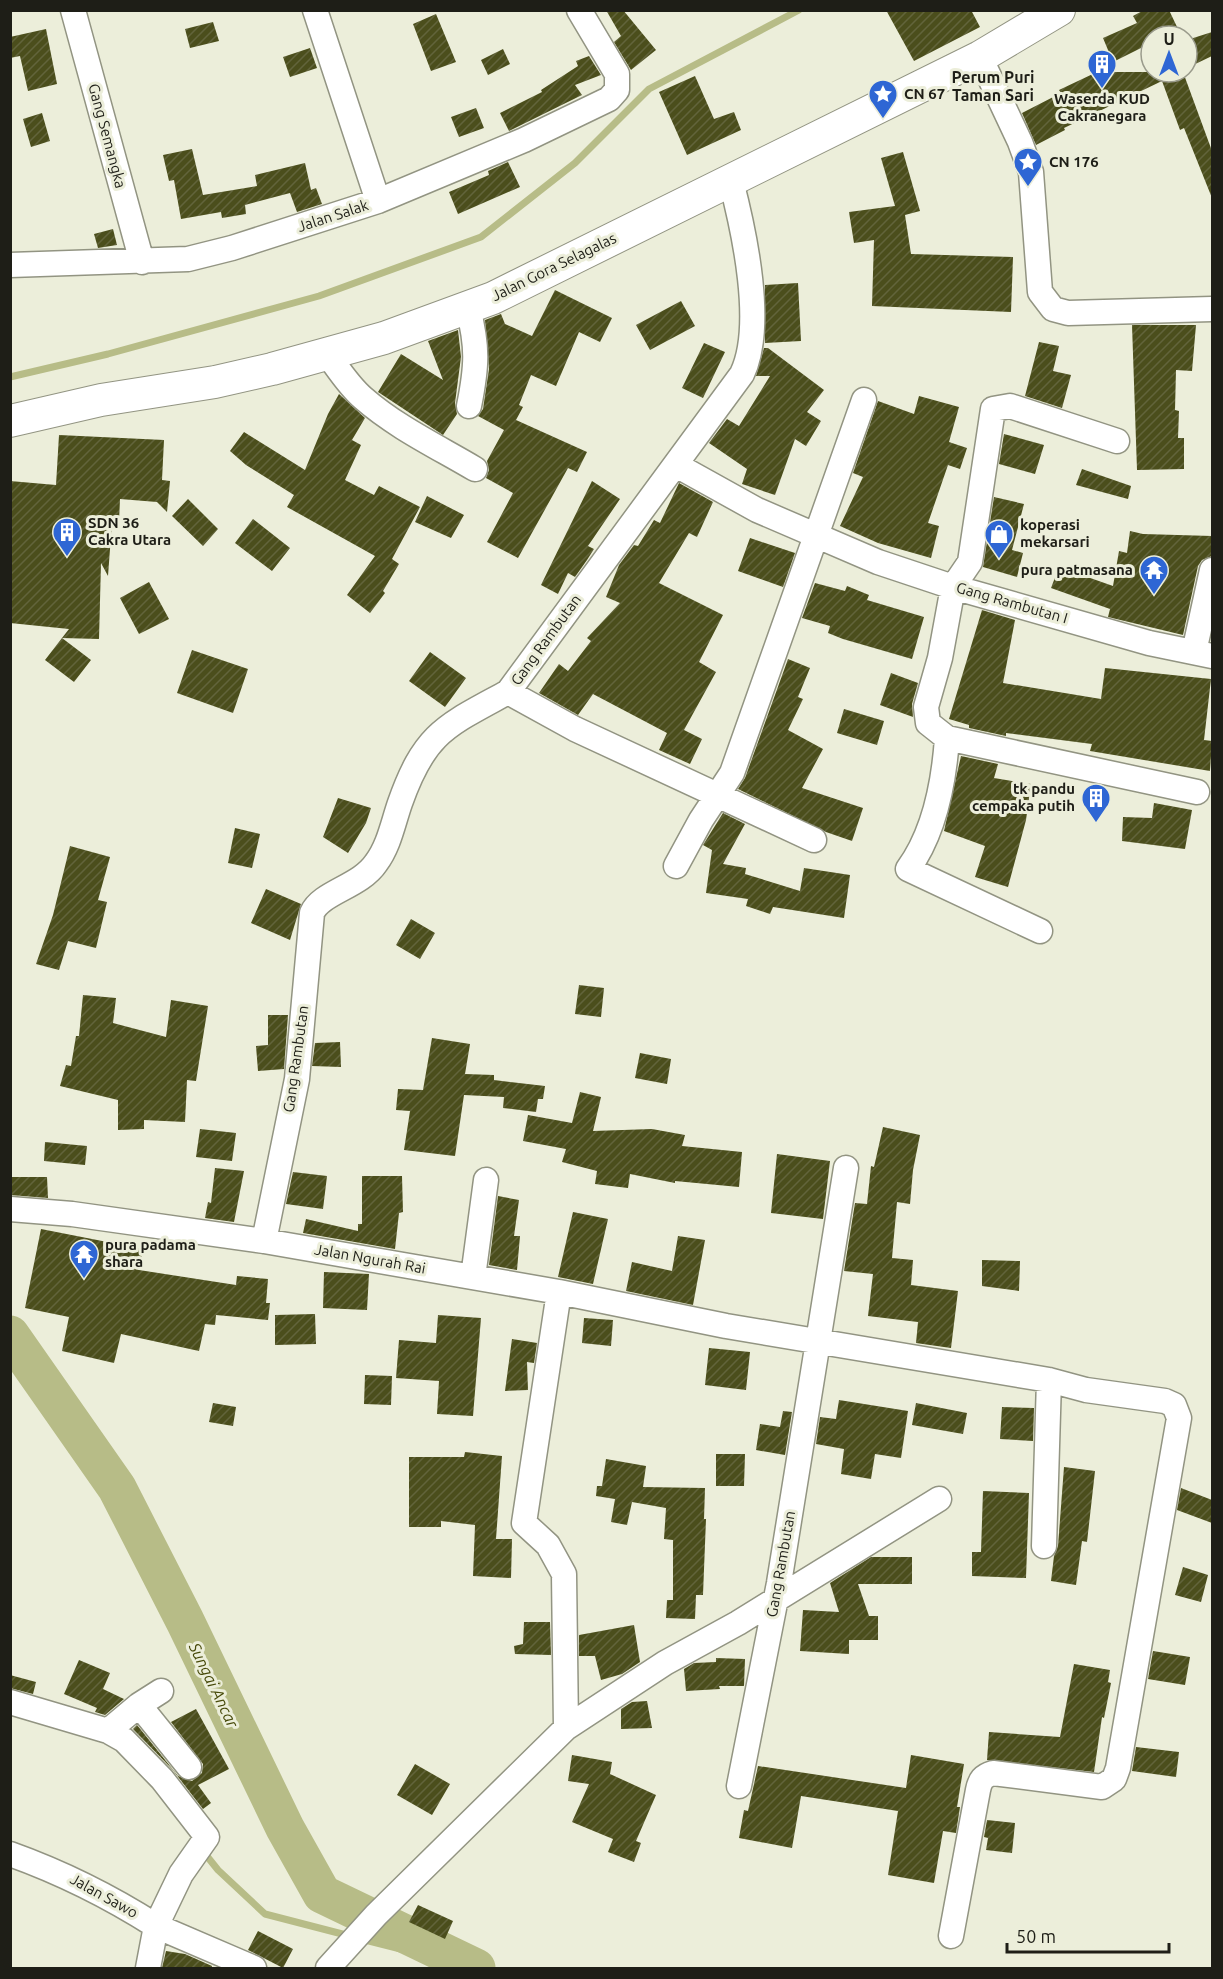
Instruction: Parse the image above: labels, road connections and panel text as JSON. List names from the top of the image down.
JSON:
{
  "streets": {
    "street": [
      "Gang Semangka",
      "Jalan Salak",
      "Jalan Gora Selagalas",
      "Gang Rambutan I",
      "Gang Rambutan",
      "Jalan Ngurah Rai",
      "Jalan Sawo"
    ]
  },
  "crossings": [
    ["Gang Semangka", "Jalan Salak"],
    ["Jalan Gora Selagalas", "Gang Rambutan"],
    ["Gang Rambutan I", "Gang Rambutan"],
    ["Gang Rambutan", "Jalan Ngurah Rai"]
  ],
  "districts": ["Perum Puri Taman Sari"],
  "water": ["Sungai Ancar"],
  "places": {
    "building": ["Waserda KUD Cakranegara", "SDN 36 Cakra Utara", "tk pandu cempaka putih"],
    "place": ["CN 67", "CN 176"],
    "shop": ["koperasi mekarsari"],
    "temple": ["pura patmasana", "pura padama shara"]
  },
  "scale_bar": "50 m",
  "north": "top"
}
